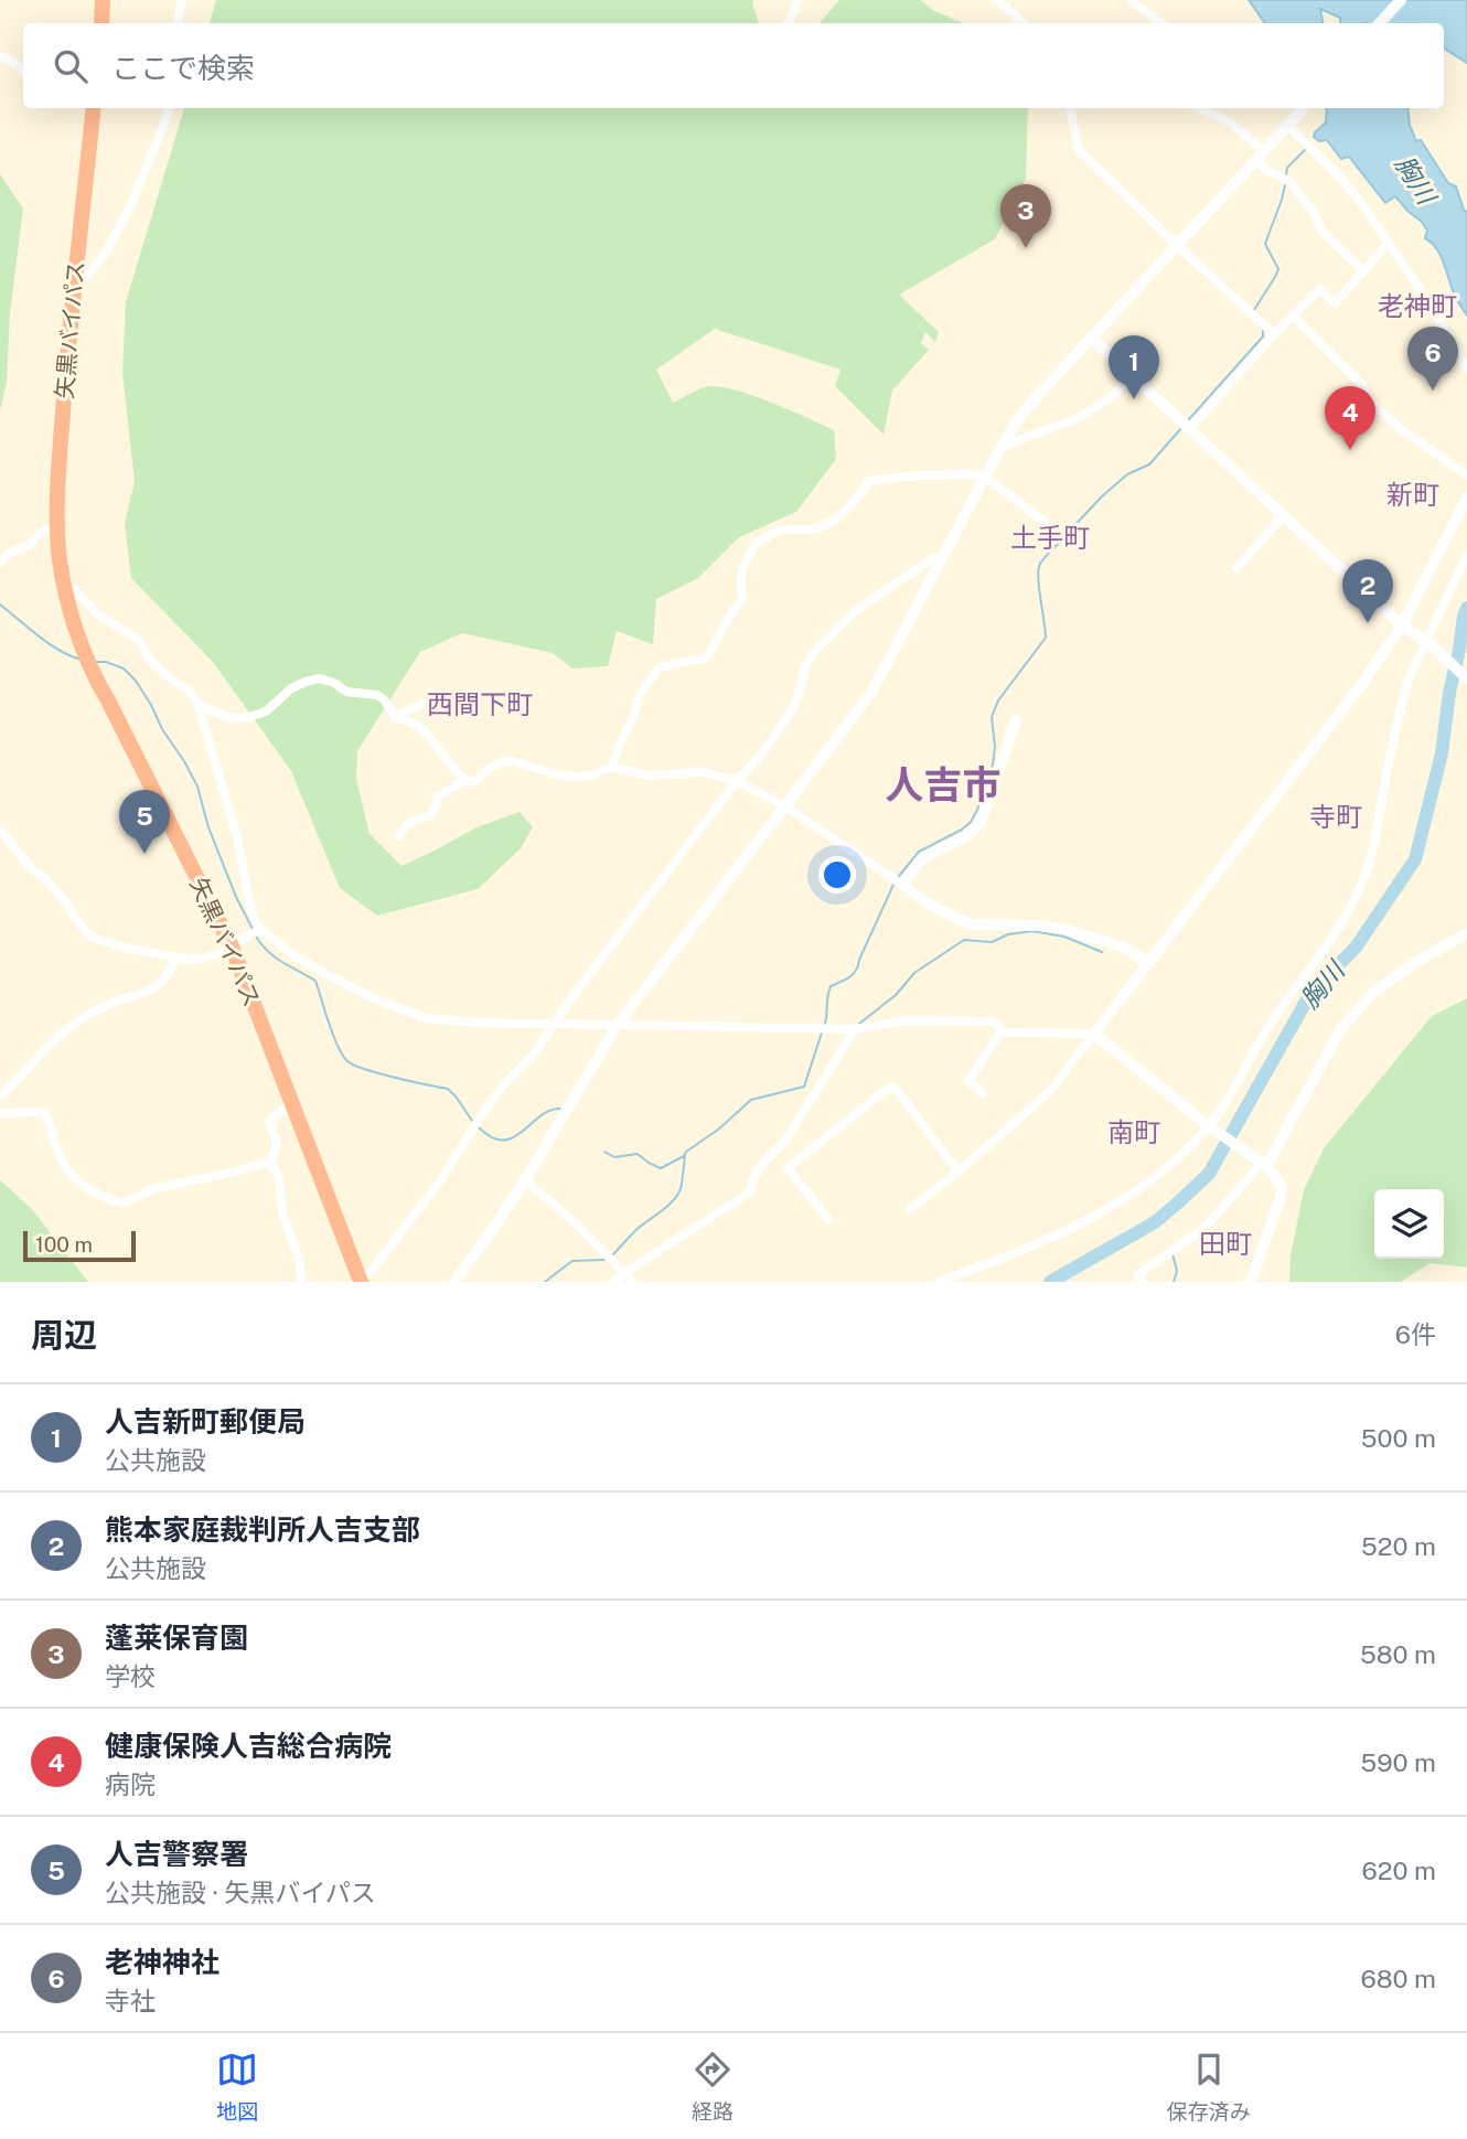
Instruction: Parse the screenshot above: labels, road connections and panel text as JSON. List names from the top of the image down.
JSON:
{
  "streets": {
    "highway": ["矢黒バイパス"]
  },
  "districts": [
    "老神町",
    "新町",
    "土手町",
    "西間下町",
    "人吉市",
    "寺町",
    "南町",
    "田町"
  ],
  "water": ["胸川"],
  "scale_bar": "100 m",
  "page": {
    "search": "ここで検索",
    "pins": [
      "3",
      "6",
      "1",
      "4",
      "2",
      "5"
    ],
    "scale": "100 m",
    "heading": ["周辺", "6件"],
    "list": [
      {
        "mark": "1",
        "name": "人吉新町郵便局",
        "note": "公共施設",
        "value": "500 m"
      },
      {
        "mark": "2",
        "name": "熊本家庭裁判所人吉支部",
        "note": "公共施設",
        "value": "520 m"
      },
      {
        "mark": "3",
        "name": "蓬莱保育園",
        "note": "学校",
        "value": "580 m"
      },
      {
        "mark": "4",
        "name": "健康保険人吉総合病院",
        "note": "病院",
        "value": "590 m"
      },
      {
        "mark": "5",
        "name": "人吉警察署",
        "note": "公共施設 · 矢黒バイパス",
        "value": "620 m"
      },
      {
        "mark": "6",
        "name": "老神神社",
        "note": "寺社",
        "value": "680 m"
      }
    ],
    "nav": ["地図", "経路", "保存済み"]
  }
}
